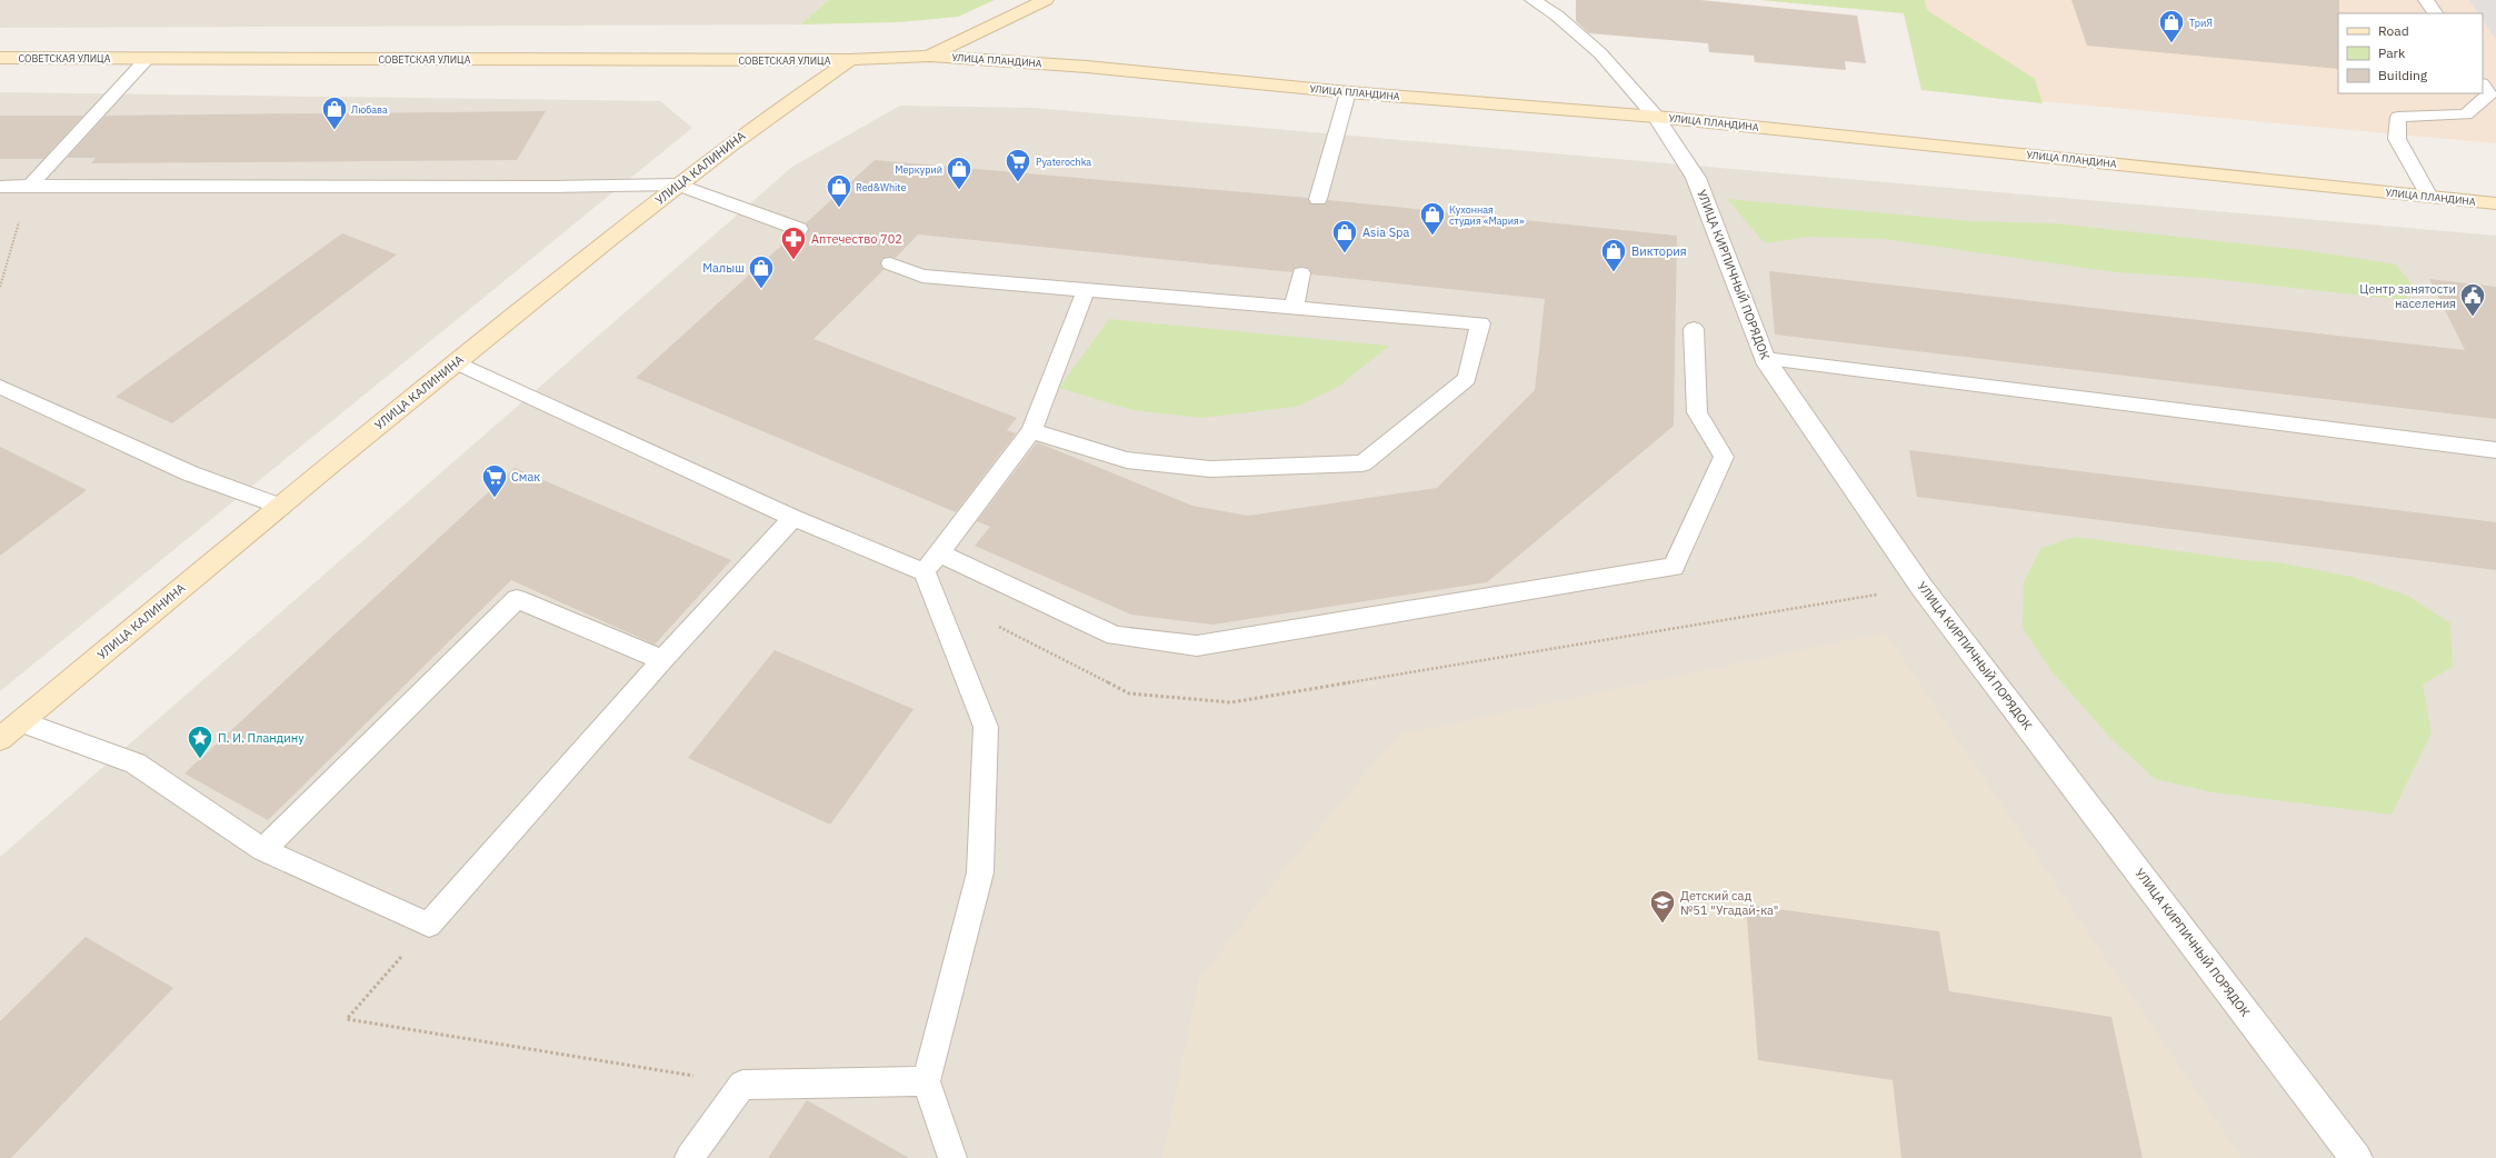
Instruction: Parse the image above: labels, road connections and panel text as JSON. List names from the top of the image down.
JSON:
{
  "streets": {
    "street": [
      "СОВЕТСКАЯ УЛИЦА",
      "УЛИЦА ПЛАНДИНА",
      "УЛИЦА КАЛИНИНА",
      "УЛИЦА КИРПИЧНЫЙ ПОРЯДОК"
    ]
  },
  "crossings": [
    ["СОВЕТСКАЯ УЛИЦА", "УЛИЦА ПЛАНДИНА"],
    ["СОВЕТСКАЯ УЛИЦА", "УЛИЦА КАЛИНИНА"],
    ["УЛИЦА ПЛАНДИНА", "УЛИЦА КАЛИНИНА"],
    ["УЛИЦА ПЛАНДИНА", "УЛИЦА КИРПИЧНЫЙ ПОРЯДОК"]
  ],
  "places": {
    "shop": [
      "ТриЯ",
      "Любава",
      "Меркурий",
      "Red&White",
      "Кухонная студия «Мария»",
      "Asia Spa",
      "Виктория",
      "Малыш"
    ],
    "supermarket": ["Pyaterochka", "Смак"],
    "pharmacy": ["Аптечество 702"],
    "public building": ["Центр занятости населения"],
    "place": ["П. И. Пландину"],
    "school or university": ["Детский сад №51 \"Угадай-ка\""]
  },
  "legend": ["Road", "Park", "Building"]
}
